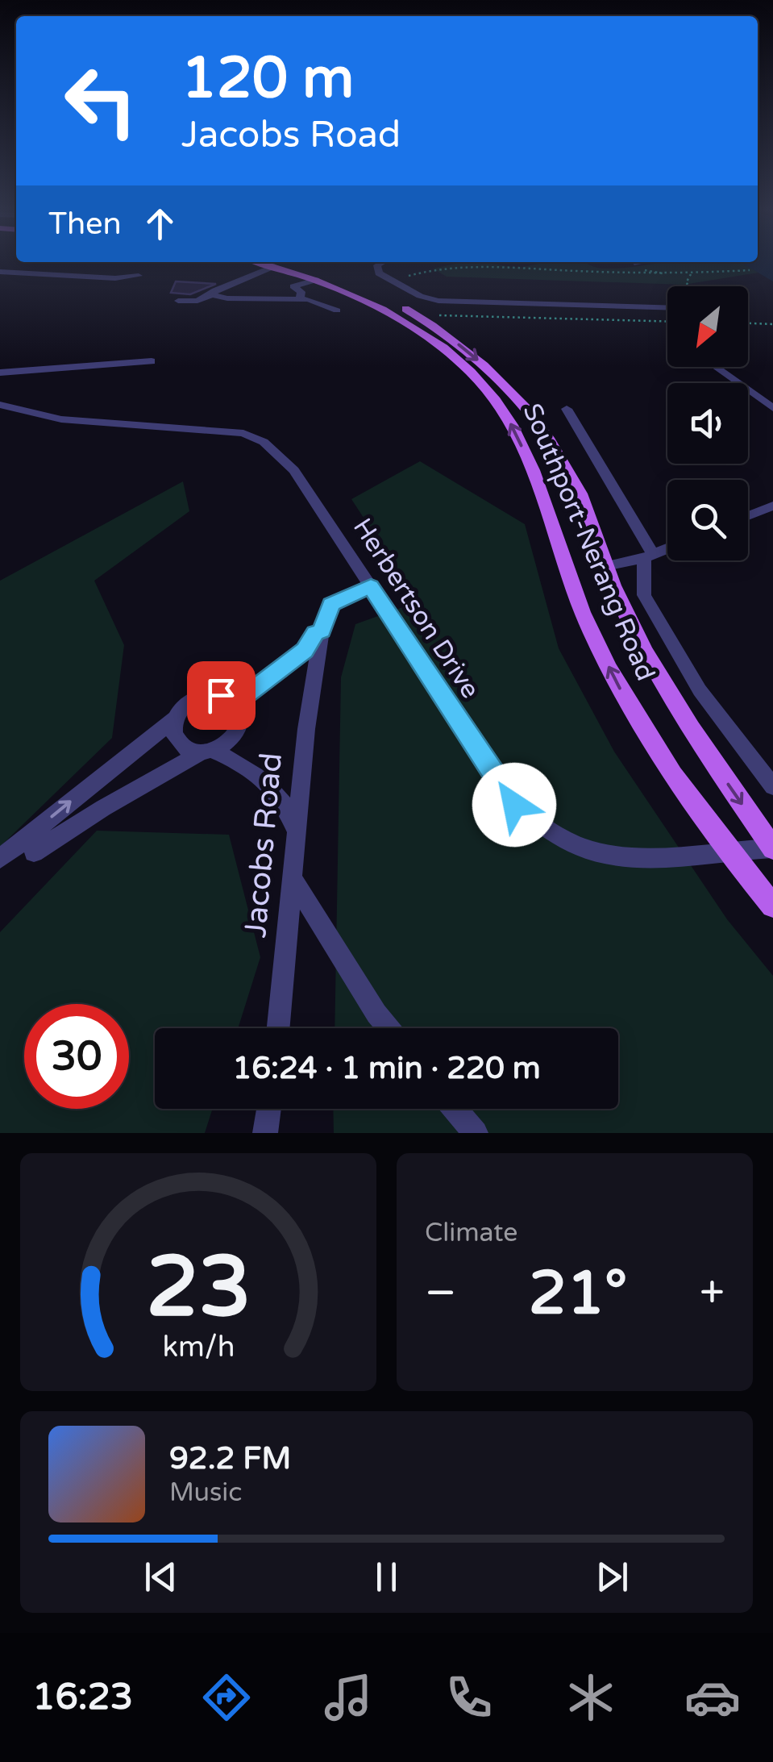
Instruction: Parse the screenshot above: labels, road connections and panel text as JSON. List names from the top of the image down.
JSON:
{
  "streets": {
    "main road": ["Southport-Nerang Road"],
    "street": ["Herbertson Drive", "Jacobs Road"]
  },
  "crossings": [
    ["Southport-Nerang Road", "Herbertson Drive"],
    ["Herbertson Drive", "Jacobs Road"]
  ],
  "north": "bottom left",
  "page": {
    "turn": ["120 m", "Jacobs Road"],
    "then": "Then",
    "limit": "30",
    "trip": "16:24 · 1 min · 220 m",
    "tile": "Climate",
    "heat": ["−", "21°", "+"],
    "song": ["92.2 FM", "Music"],
    "tabs": "16:23",
    "gauge": ["23", "km/h"]
  }
}
